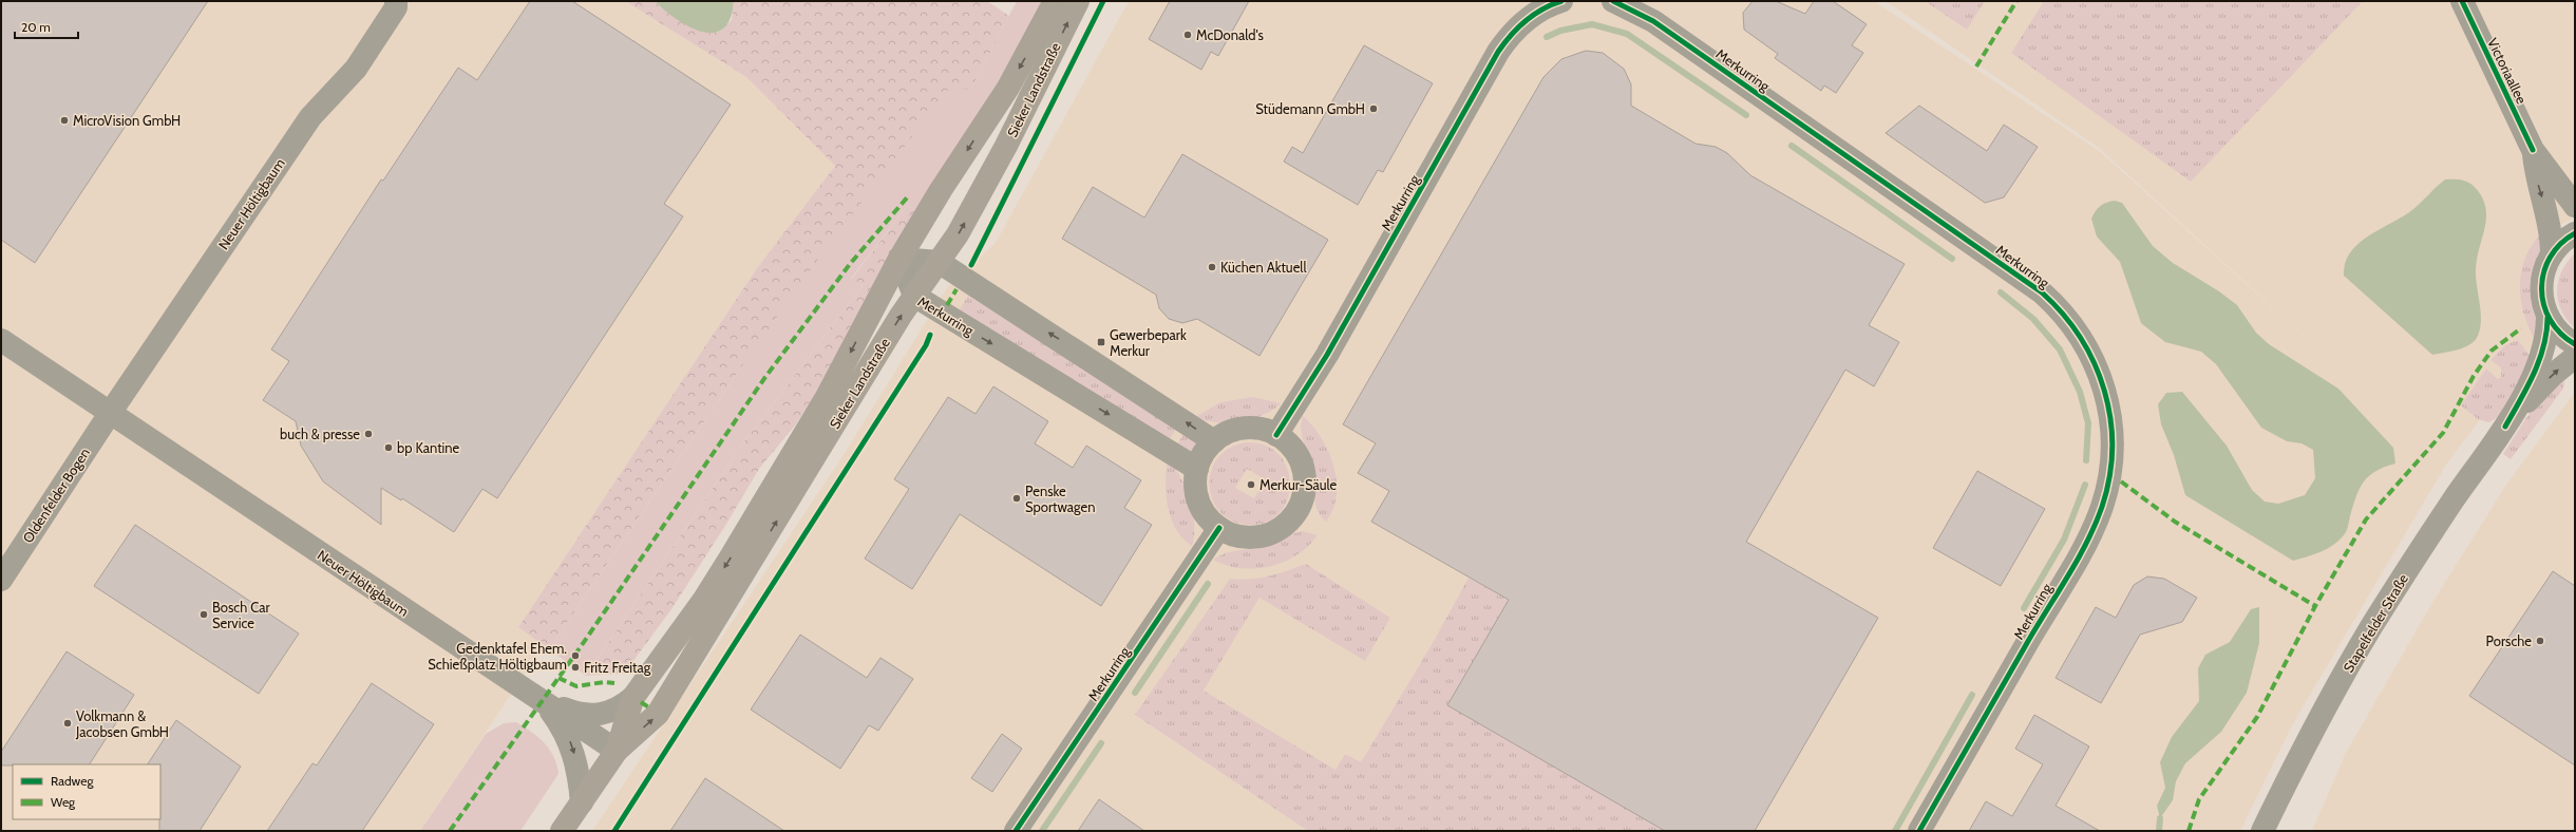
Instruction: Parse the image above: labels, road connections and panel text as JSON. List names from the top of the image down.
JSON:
{
  "streets": {
    "main road": ["Sieker Landstraße"],
    "street": [
      "Merkurring",
      "Victoriaallee",
      "Neuer Höltigbaum",
      "Oldenfelder Bogen",
      "Stapelfelder Straße"
    ]
  },
  "crossings": [
    ["Merkurring", "Sieker Landstraße"],
    ["Sieker Landstraße", "Neuer Höltigbaum"],
    ["Neuer Höltigbaum", "Oldenfelder Bogen"]
  ],
  "places": {
    "other": [
      "McDonald's",
      "Stüdemann GmbH",
      "MicroVision GmbH",
      "Küchen Aktuell",
      "buch & presse",
      "bp Kantine",
      "Merkur-Säule",
      "Penske Sportwagen",
      "Bosch Car Service",
      "Porsche",
      "Gedenktafel Ehem. Schießplatz Höltigbaum",
      "Fritz Freitag",
      "Volkmann & Jacobsen GmbH"
    ],
    "transit": ["Gewerbepark Merkur"]
  },
  "legend": ["Radweg", "Weg"],
  "scale_bar": "20 m"
}
